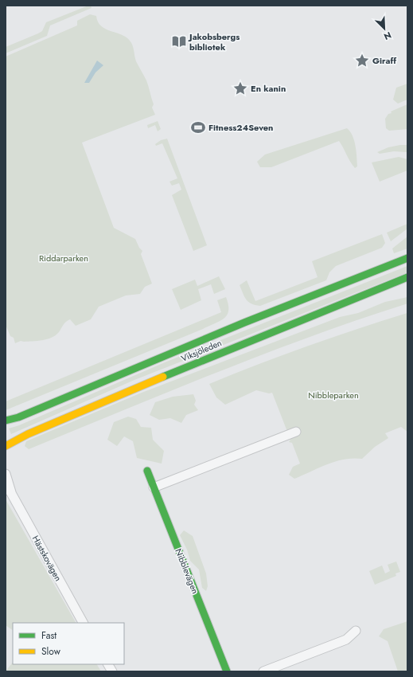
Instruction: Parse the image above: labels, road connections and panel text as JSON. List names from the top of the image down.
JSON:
{
  "streets": {
    "main road": ["Viksjöleden", "Nibblevägen"],
    "street": ["Hästskovägen"]
  },
  "parks": ["Riddarparken", "Nibbleparken"],
  "places": {
    "library": ["Jakobsbergs bibliotek"],
    "place": ["Giraff", "En kanin"],
    "sports": ["Fitness24Seven"]
  },
  "legend": ["Fast", "Slow"],
  "north": "bottom right"
}
